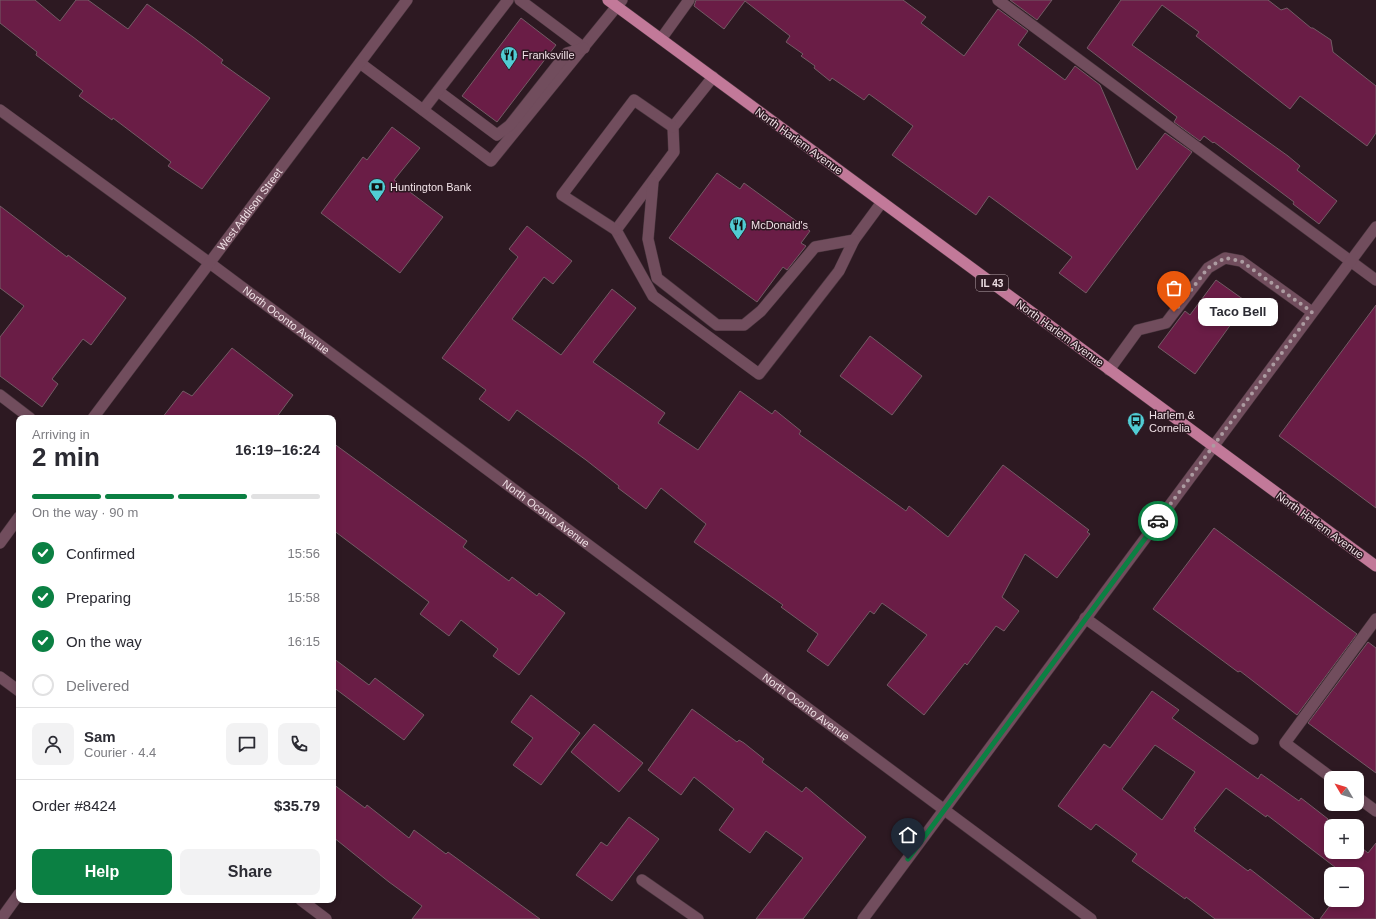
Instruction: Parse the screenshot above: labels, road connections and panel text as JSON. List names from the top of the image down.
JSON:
{
  "streets": {
    "main road": ["North Harlem Avenue", "IL 43"],
    "street": ["West Addison Street", "North Oconto Avenue"]
  },
  "crossings": [
    ["West Addison Street", "North Oconto Avenue"]
  ],
  "places": {
    "restaurant": ["Franksville", "McDonald's"],
    "bank": ["Huntington Bank"],
    "other": ["Taco Bell"],
    "bus stop": ["Harlem & Cornelia"]
  },
  "north": "top left",
  "page": {
    "bubble": "Taco Bell",
    "heading": ["2 min", "Arriving in", "16:19–16:24"],
    "panel": [
      "Sam",
      "Courier · 4.4",
      "Order #8424",
      "$35.79"
    ],
    "bar": "On the way · 90 m",
    "list": [
      ["Confirmed", "15:56"],
      ["Preparing", "15:58"],
      ["On the way", "16:15"],
      "Delivered"
    ],
    "map_buttons": ["+", "−"],
    "buttons": ["Help", "Share"]
  }
}
